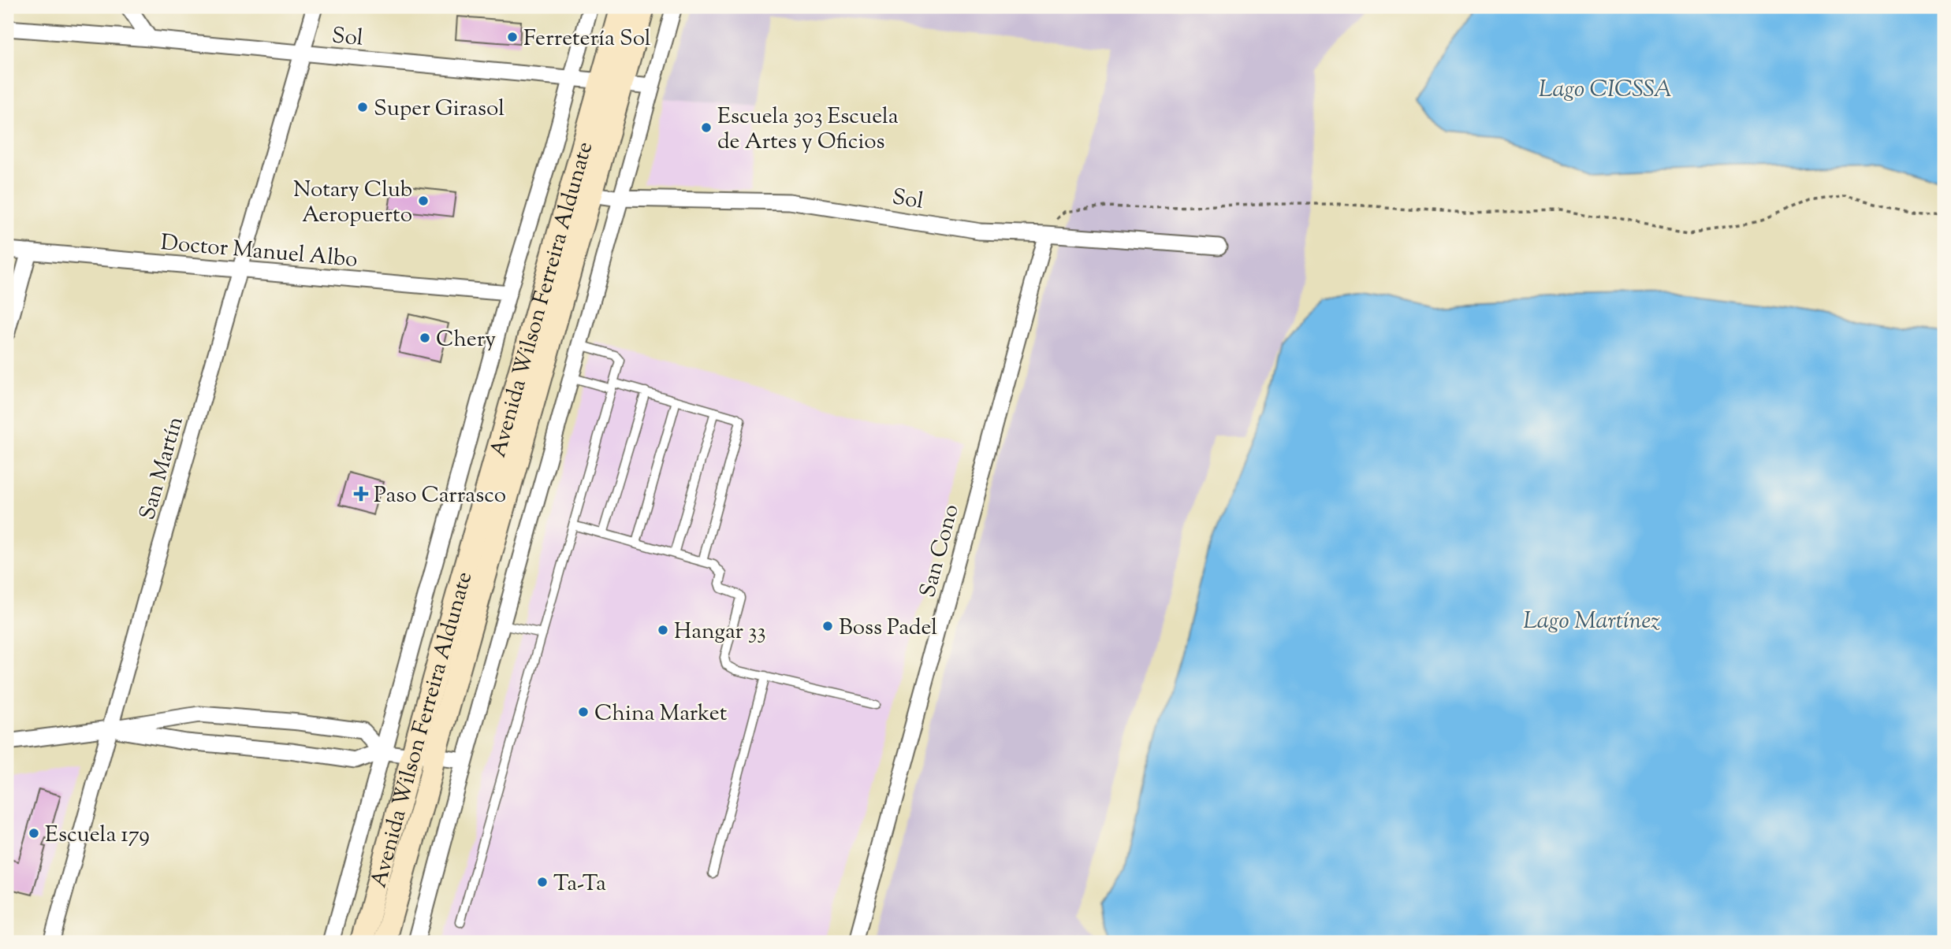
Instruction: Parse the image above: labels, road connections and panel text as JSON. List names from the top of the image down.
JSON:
{
  "streets": {
    "main road": ["Avenida Wilson Ferreira Aldunate"],
    "street": [
      "Sol",
      "Doctor Manuel Albo",
      "San Martín",
      "San Cono"
    ]
  },
  "crossings": [
    ["Sol", "Avenida Wilson Ferreira Aldunate"],
    ["Sol", "San Martín"],
    ["Sol", "San Cono"],
    ["Doctor Manuel Albo", "Avenida Wilson Ferreira Aldunate"],
    ["Doctor Manuel Albo", "San Martín"]
  ],
  "water": ["Lago CICSSA", "Lago Martínez"],
  "places": {
    "other": [
      "Ferretería Sol",
      "Super Girasol",
      "Escuela 303 Escuela de Artes y Oficios",
      "Notary Club Aeropuerto",
      "Chery",
      "Boss Padel",
      "Hangar 33",
      "China Market",
      "Escuela 179",
      "Ta-Ta"
    ],
    "health": ["Paso Carrasco"]
  }
}
